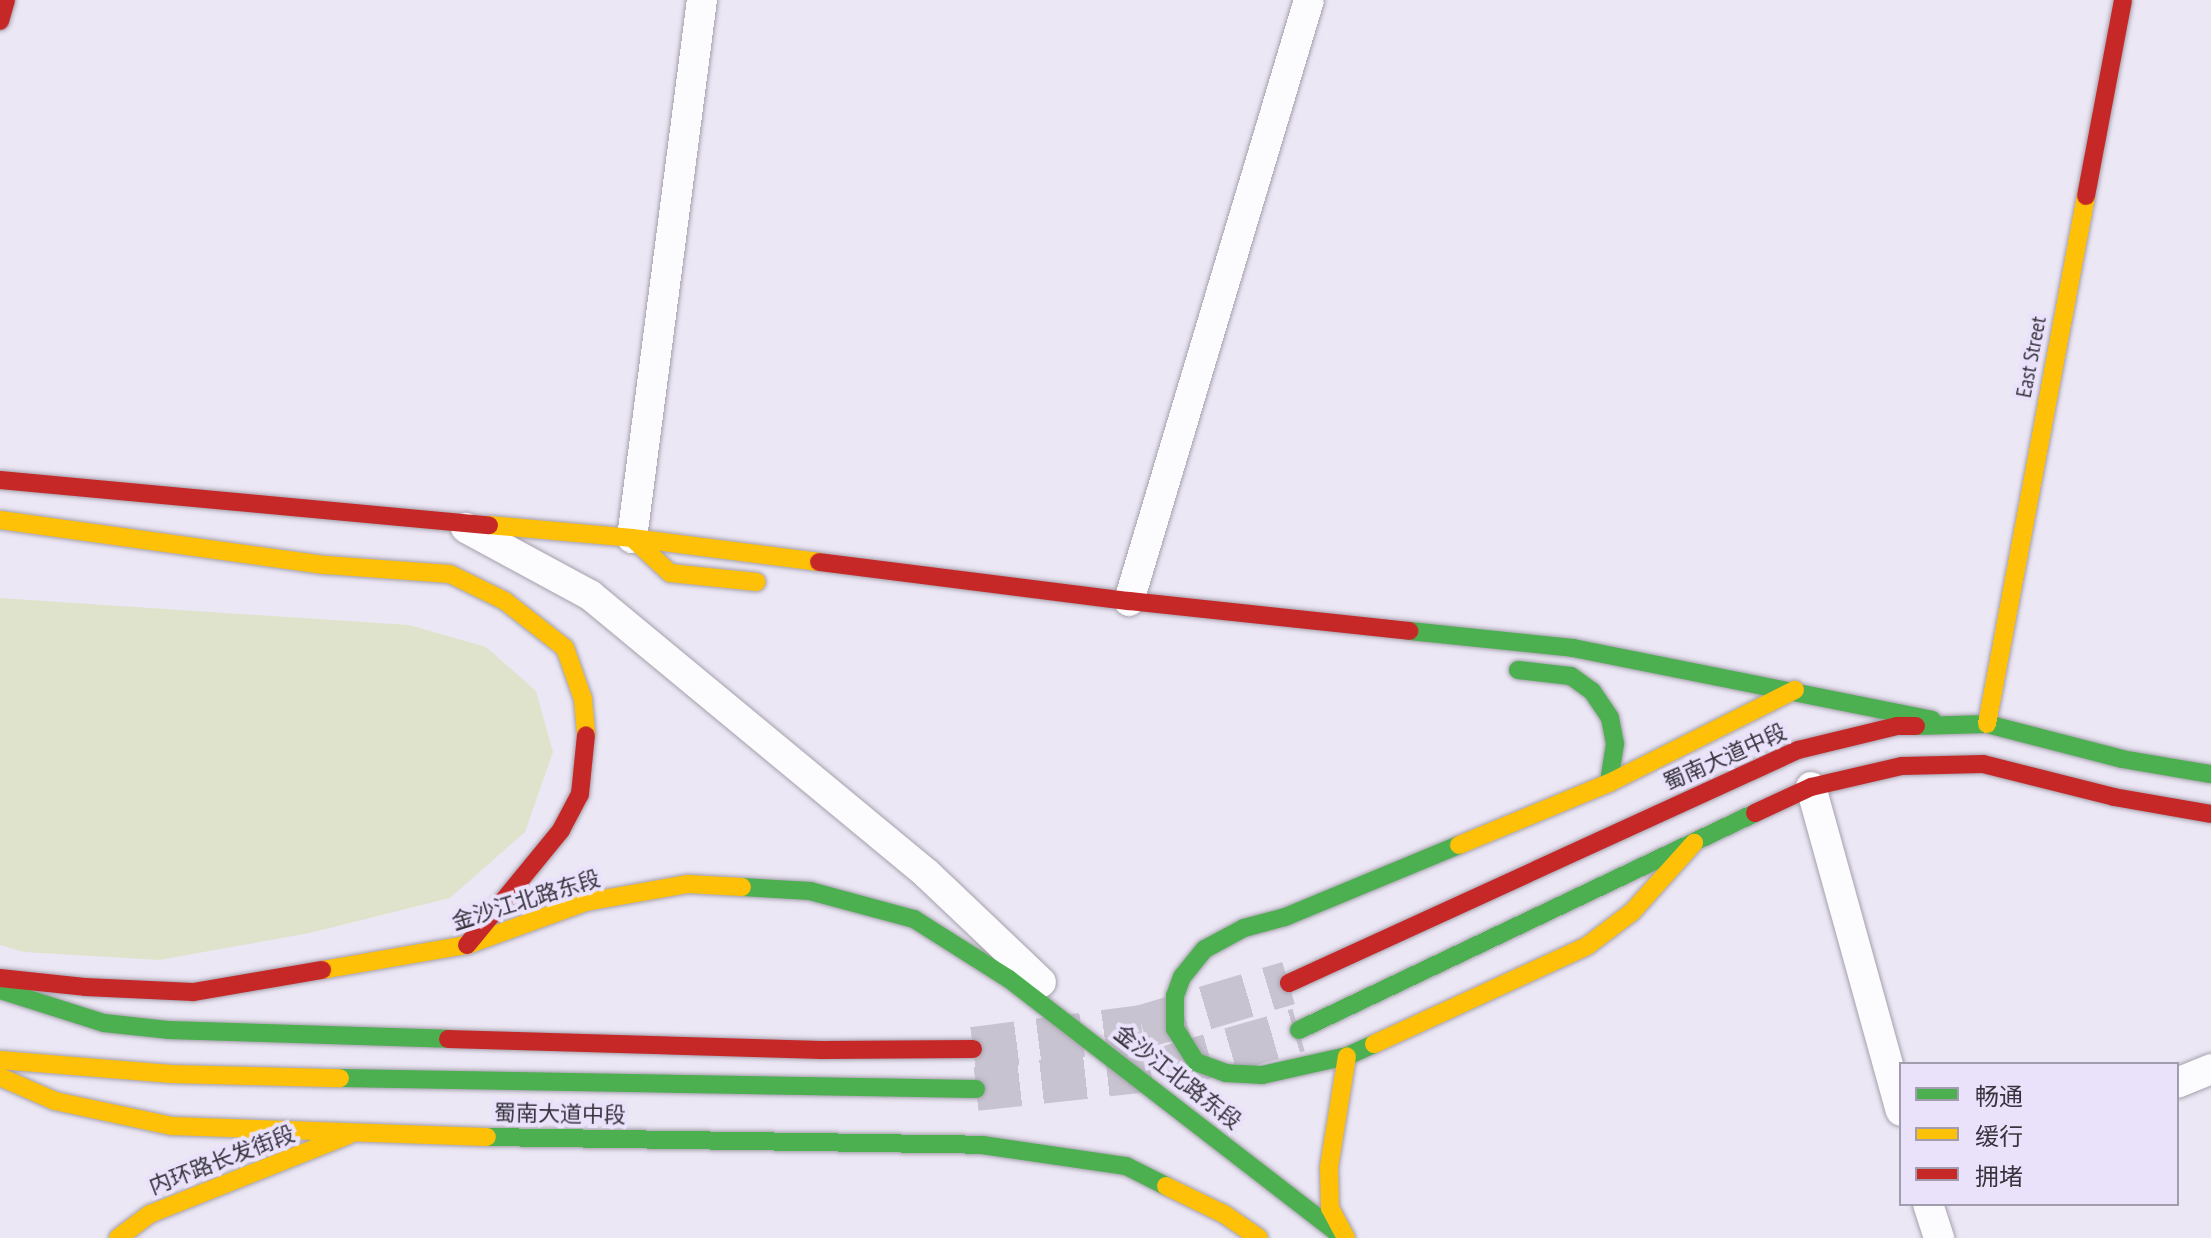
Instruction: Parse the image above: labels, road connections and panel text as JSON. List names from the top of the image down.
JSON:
{
  "streets": {
    "main road": [
      "East Street",
      "蜀南大道中段",
      "金沙江北路东段",
      "内环路长发街段"
    ]
  },
  "crossings": [
    ["East Street", "蜀南大道中段"],
    ["蜀南大道中段", "内环路长发街段"]
  ],
  "legend": ["畅通", "缓行", "拥堵"]
}
